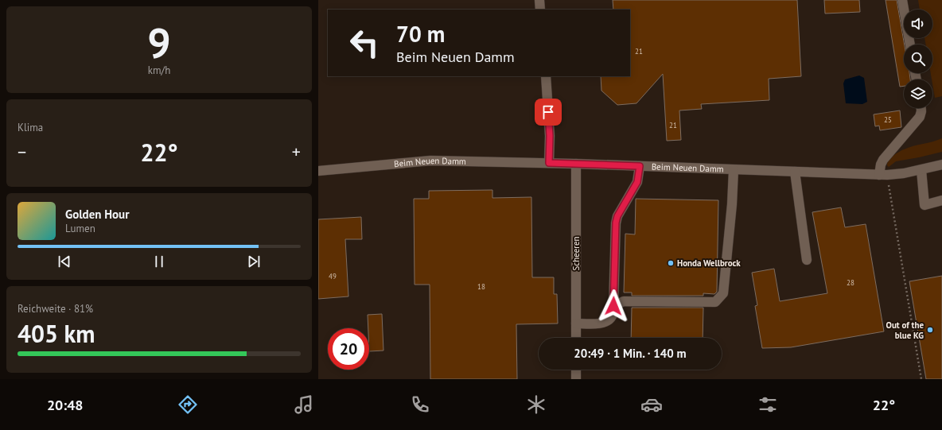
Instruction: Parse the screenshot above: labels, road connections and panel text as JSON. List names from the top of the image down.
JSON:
{
  "streets": {
    "street": ["Beim Neuen Damm", "Scheeren"]
  },
  "crossings": [
    ["Beim Neuen Damm", "Scheeren"]
  ],
  "places": ["Honda Wellbrock", "Out of the blue KG"],
  "house_numbers": [
    "21",
    "25",
    "21",
    "49",
    "28",
    "18"
  ],
  "page": {
    "tile": [
      ["9", "km/h"],
      "Klima",
      ["Reichweite · 81%", "405 km"]
    ],
    "turn": ["70 m", "Beim Neuen Damm"],
    "heat": ["−", "22°", "+"],
    "song": ["Golden Hour", "Lumen"],
    "limit": "20",
    "trip": "20:49 · 1 Min. · 140 m",
    "tabs": ["20:48", "22°"]
  }
}
